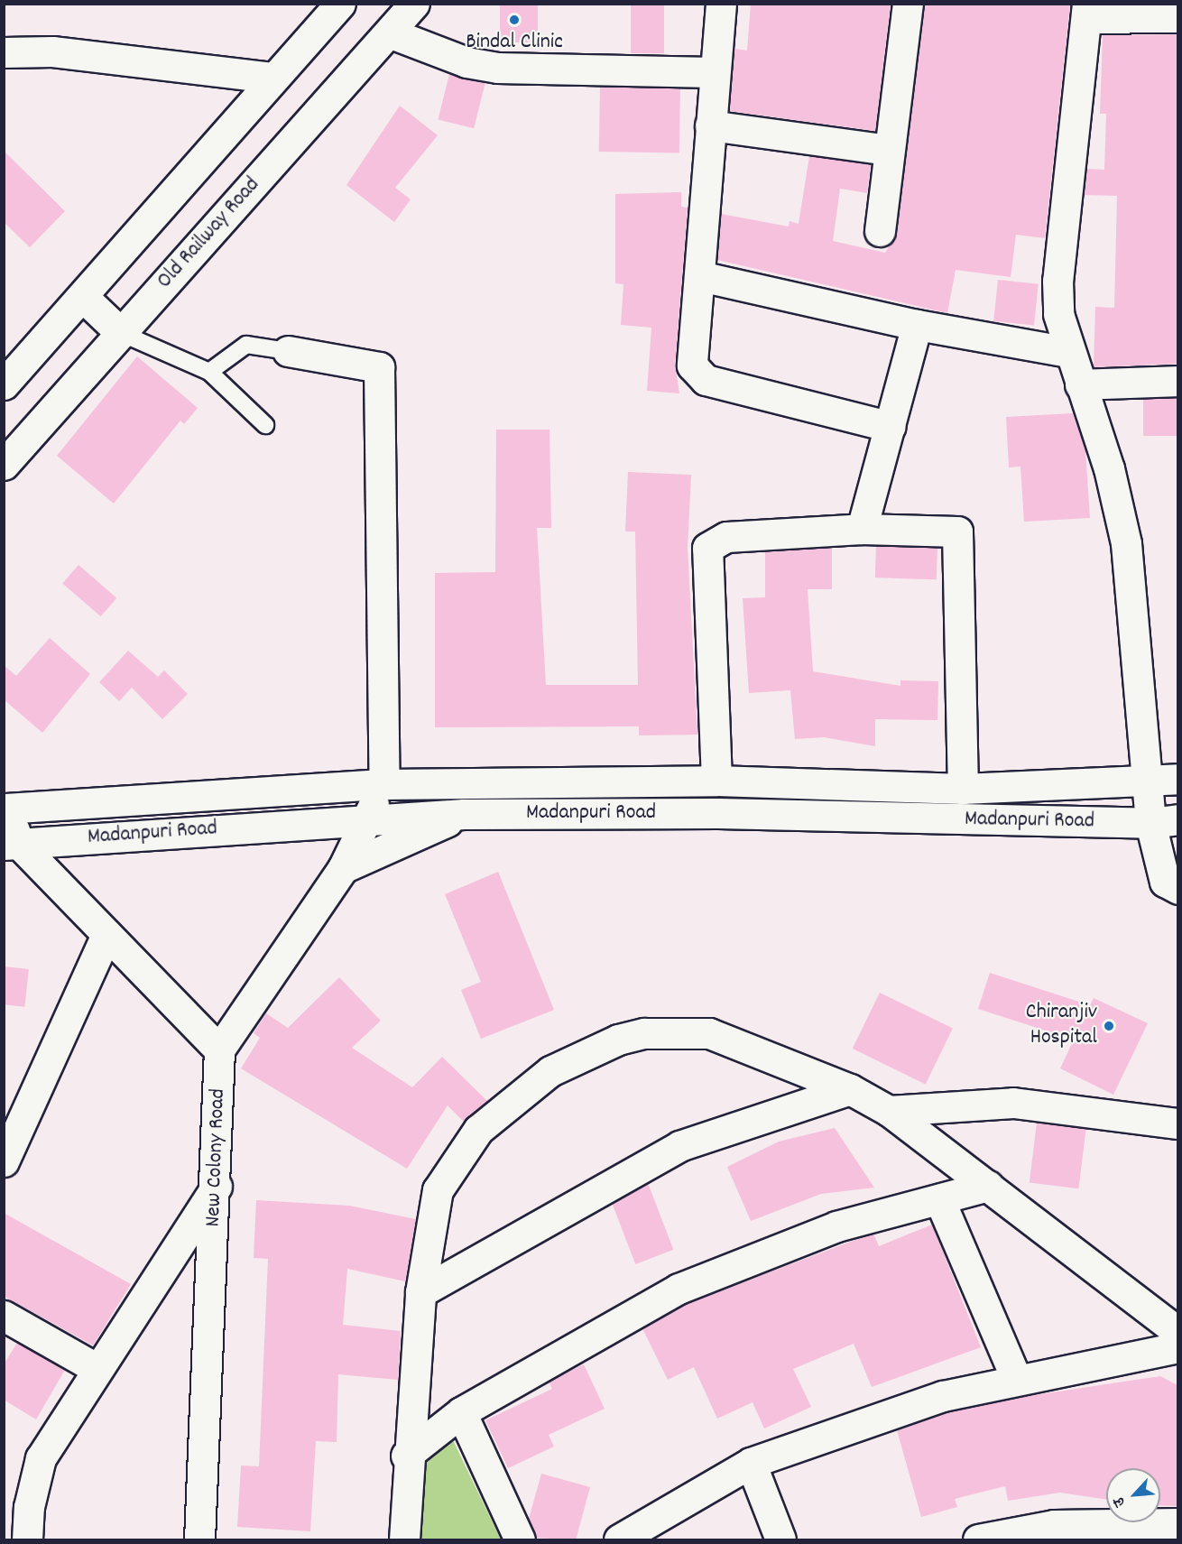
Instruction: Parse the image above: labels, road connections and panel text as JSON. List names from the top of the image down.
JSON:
{
  "streets": {
    "street": ["Old Railway Road", "Madanpuri Road", "New Colony Road"]
  },
  "places": ["Bindal Clinic", "Chiranjiv Hospital"],
  "north": "bottom left"
}
